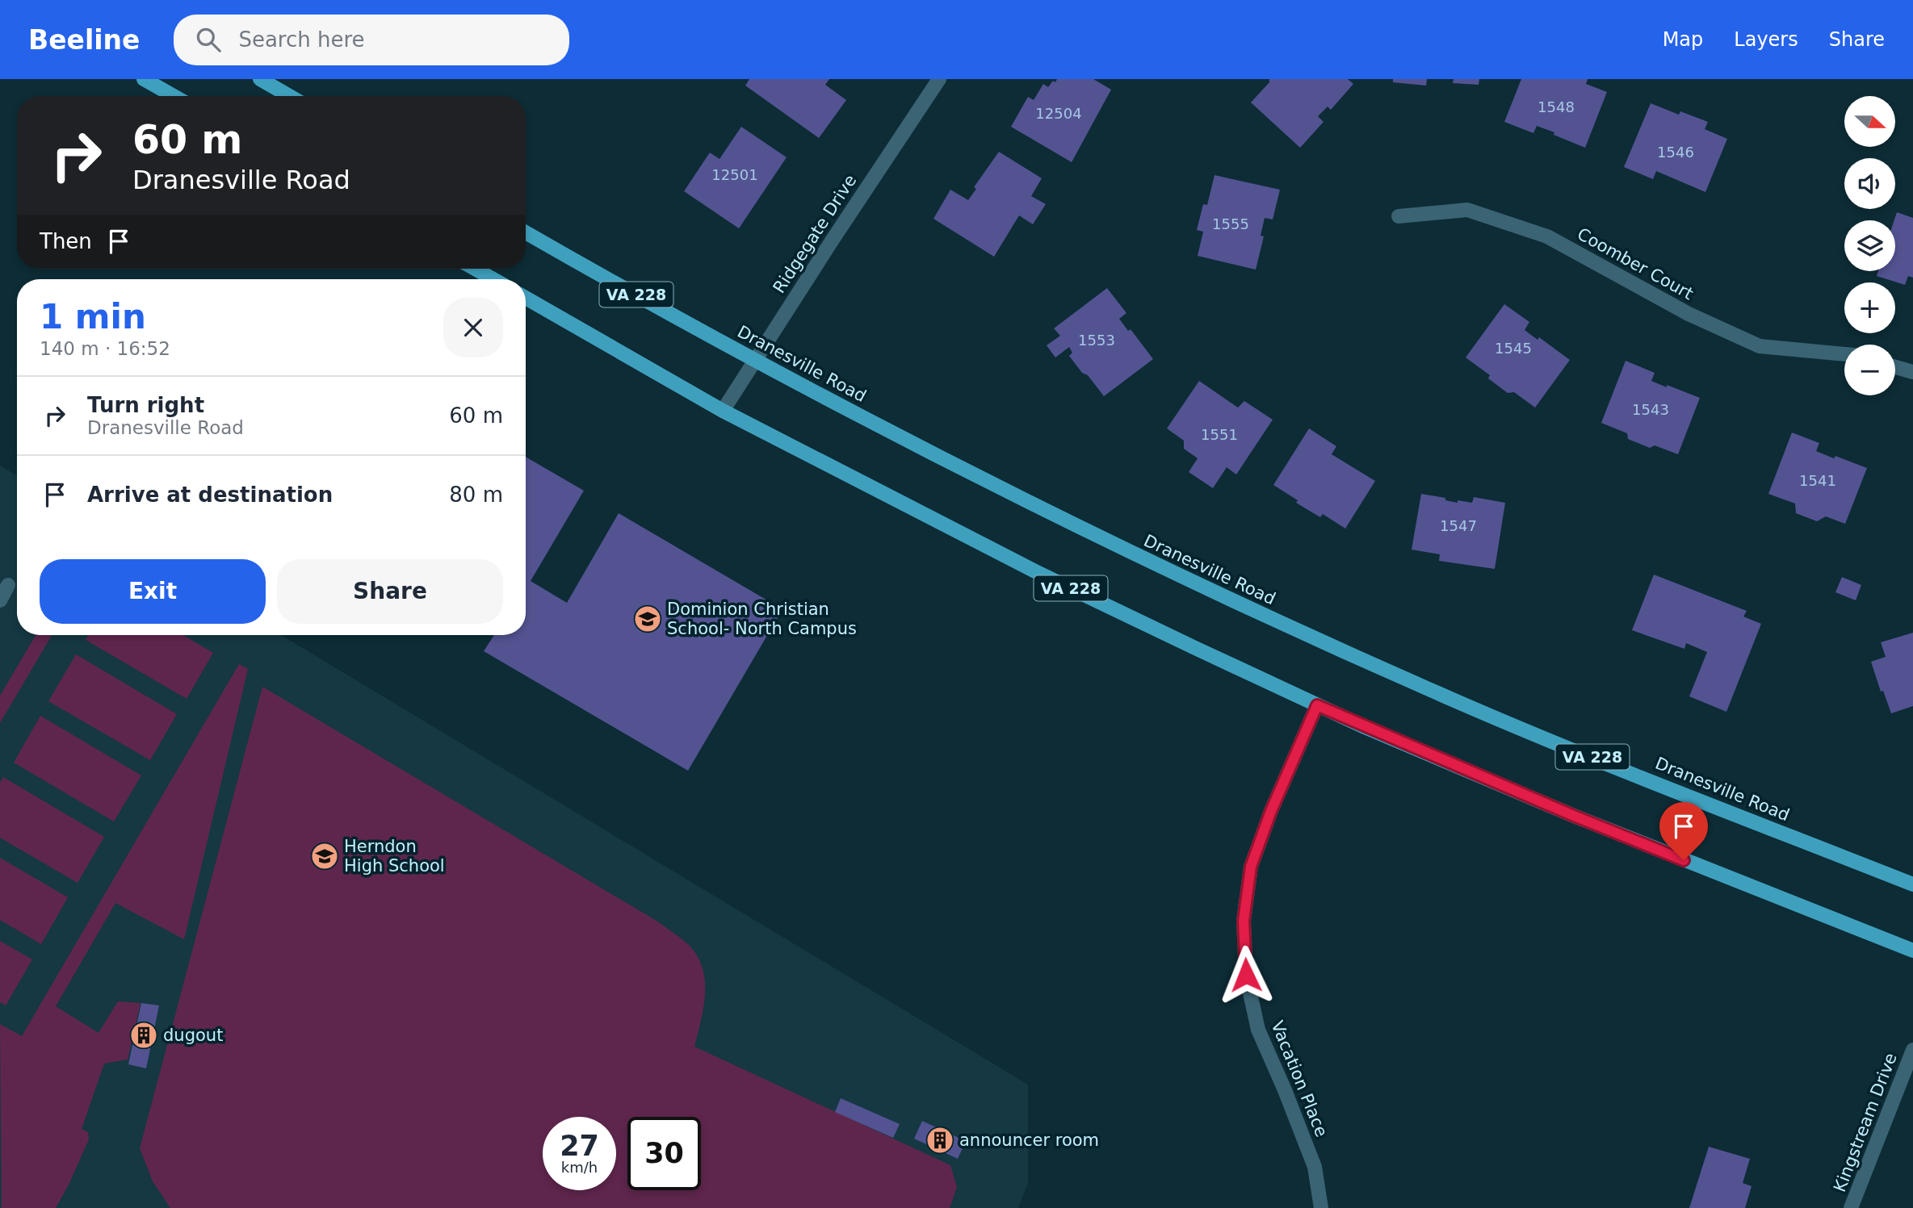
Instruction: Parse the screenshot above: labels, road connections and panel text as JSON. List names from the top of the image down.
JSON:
{
  "streets": {
    "main road": ["VA 228", "Dranesville Road"],
    "street": [
      "Ridgegate Drive",
      "Coomber Court",
      "Vacation Place",
      "Kingstream Drive"
    ]
  },
  "crossings": [
    ["Ridgegate Drive", "VA 228"],
    ["Ridgegate Drive", "Dranesville Road"],
    ["VA 228", "Vacation Place"]
  ],
  "places": {
    "school or university": ["Dominion Christian School- North Campus", "Herndon High School"],
    "building": ["dugout", "announcer room"]
  },
  "house_numbers": [
    "1548",
    "12504",
    "1546",
    "12501",
    "1555",
    "1553",
    "1545",
    "1543",
    "1551",
    "1541",
    "1547"
  ],
  "north": "right",
  "page": {
    "header": "Beeline",
    "search": "Search here",
    "nav": ["Map", "Layers", "Share"],
    "map_buttons": ["+", "−"],
    "turn": ["60 m", "Dranesville Road"],
    "then": "Then",
    "heading": ["1 min", "140 m · 16:52"],
    "list": [
      {
        "name": "Turn right",
        "note": "Dranesville Road",
        "value": "60 m"
      },
      {
        "name": "Arrive at destination",
        "value": "80 m"
      }
    ],
    "buttons": ["Exit", "Share"],
    "speed": "27 km/h",
    "limit": "30"
  }
}
